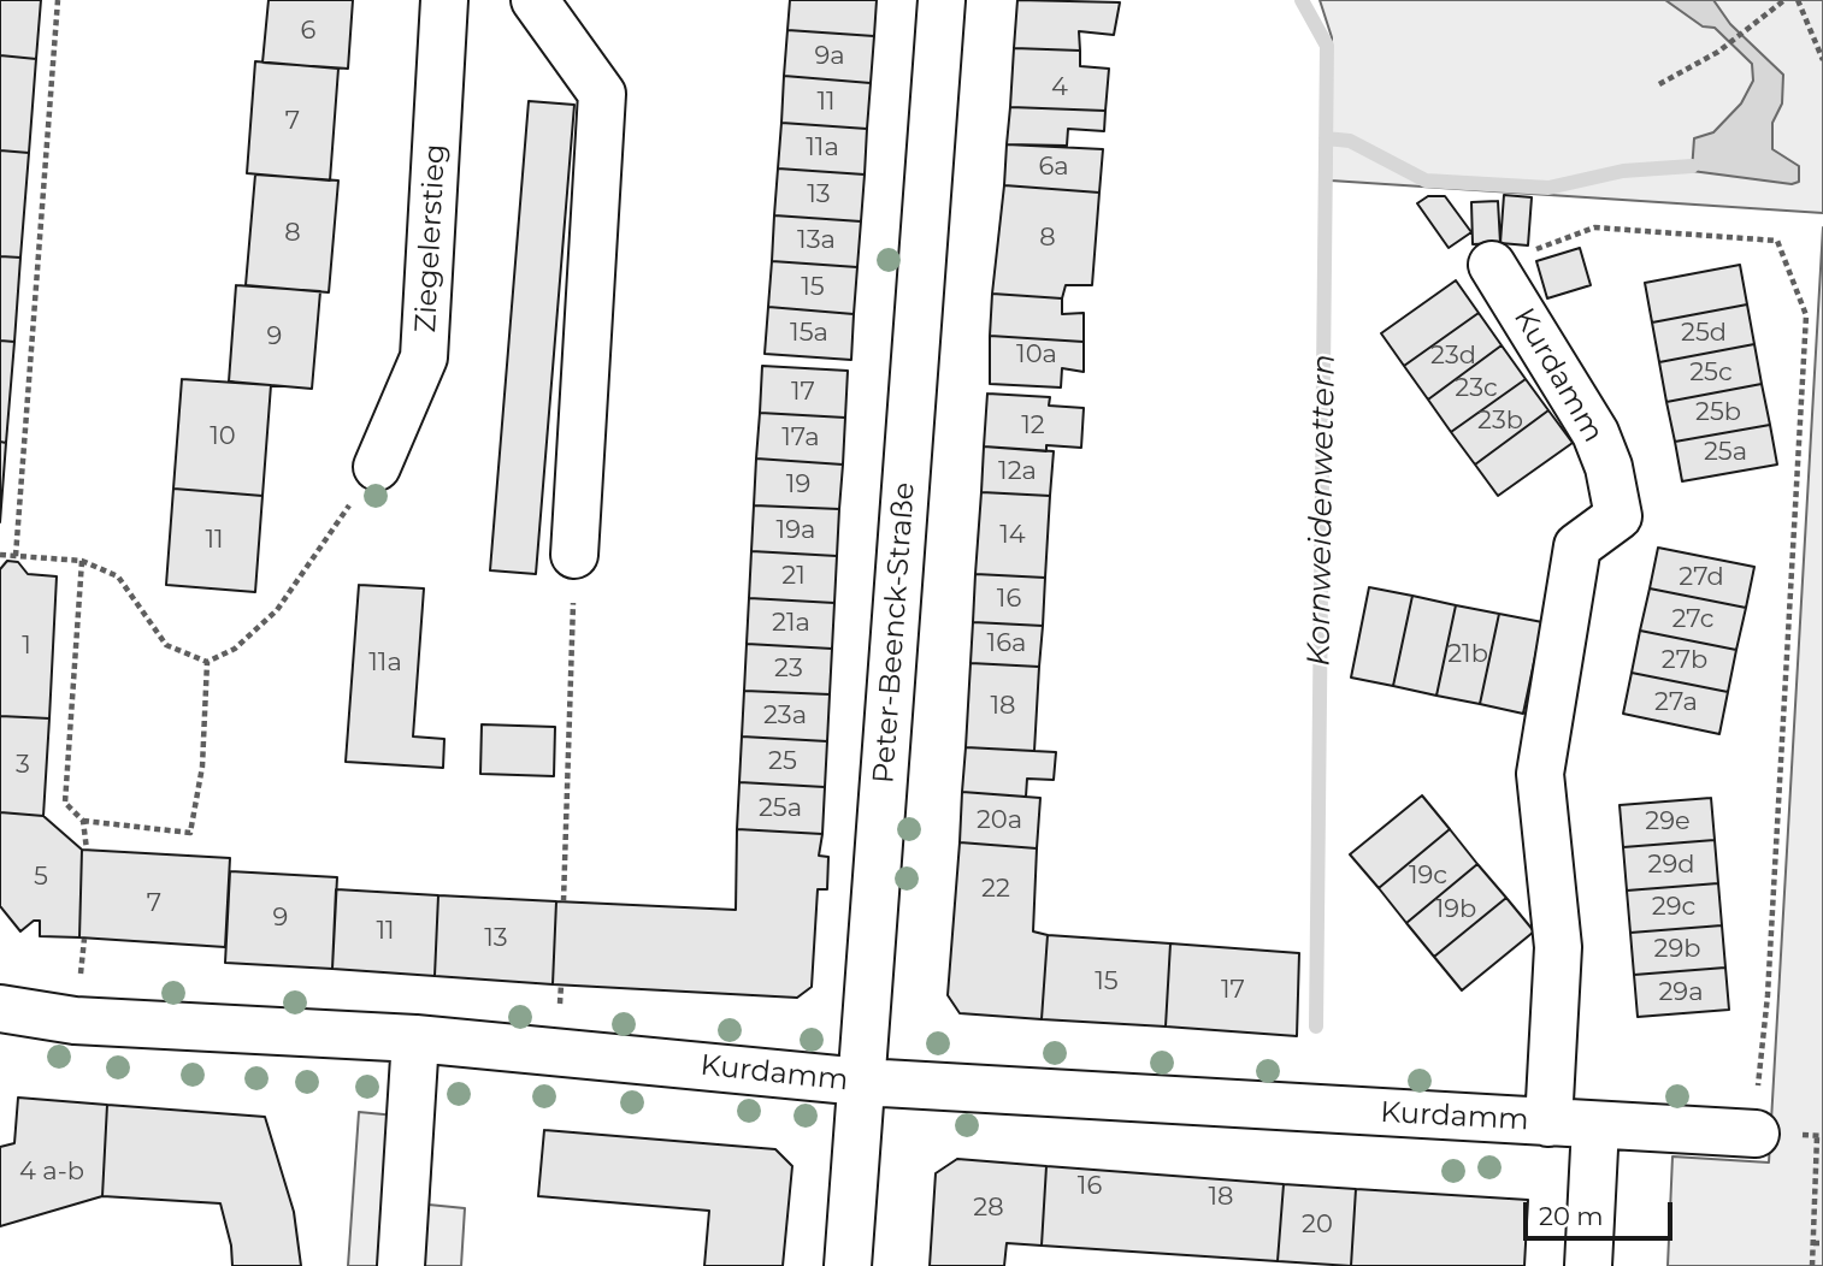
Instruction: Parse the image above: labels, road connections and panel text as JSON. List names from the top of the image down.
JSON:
{
  "streets": {
    "street": ["Ziegelerstieg", "Kurdamm", "Peter-Beenck-Straße"]
  },
  "crossings": [
    ["Kurdamm", "Peter-Beenck-Straße"]
  ],
  "water": ["Kornweidenwettern"],
  "house_numbers": [
    "6",
    "9a",
    "4",
    "11",
    "7",
    "11a",
    "6a",
    "13",
    "8",
    "8",
    "13a",
    "15",
    "15a",
    "25d",
    "9",
    "10a",
    "23d",
    "25c",
    "23c",
    "17",
    "25b",
    "23b",
    "12",
    "10",
    "17a",
    "25a",
    "12a",
    "19",
    "19a",
    "14",
    "11",
    "21",
    "27d",
    "16",
    "27c",
    "21a",
    "16a",
    "1",
    "21b",
    "27b",
    "11a",
    "23",
    "27a",
    "18",
    "23a",
    "25",
    "3",
    "25a",
    "20a",
    "29e",
    "29d",
    "19c",
    "5",
    "22",
    "7",
    "29c",
    "19b",
    "9",
    "11",
    "13",
    "29b",
    "15",
    "17",
    "29a",
    "4 a-b",
    "16",
    "18",
    "28",
    "20"
  ],
  "scale_bar": "20 m"
}
